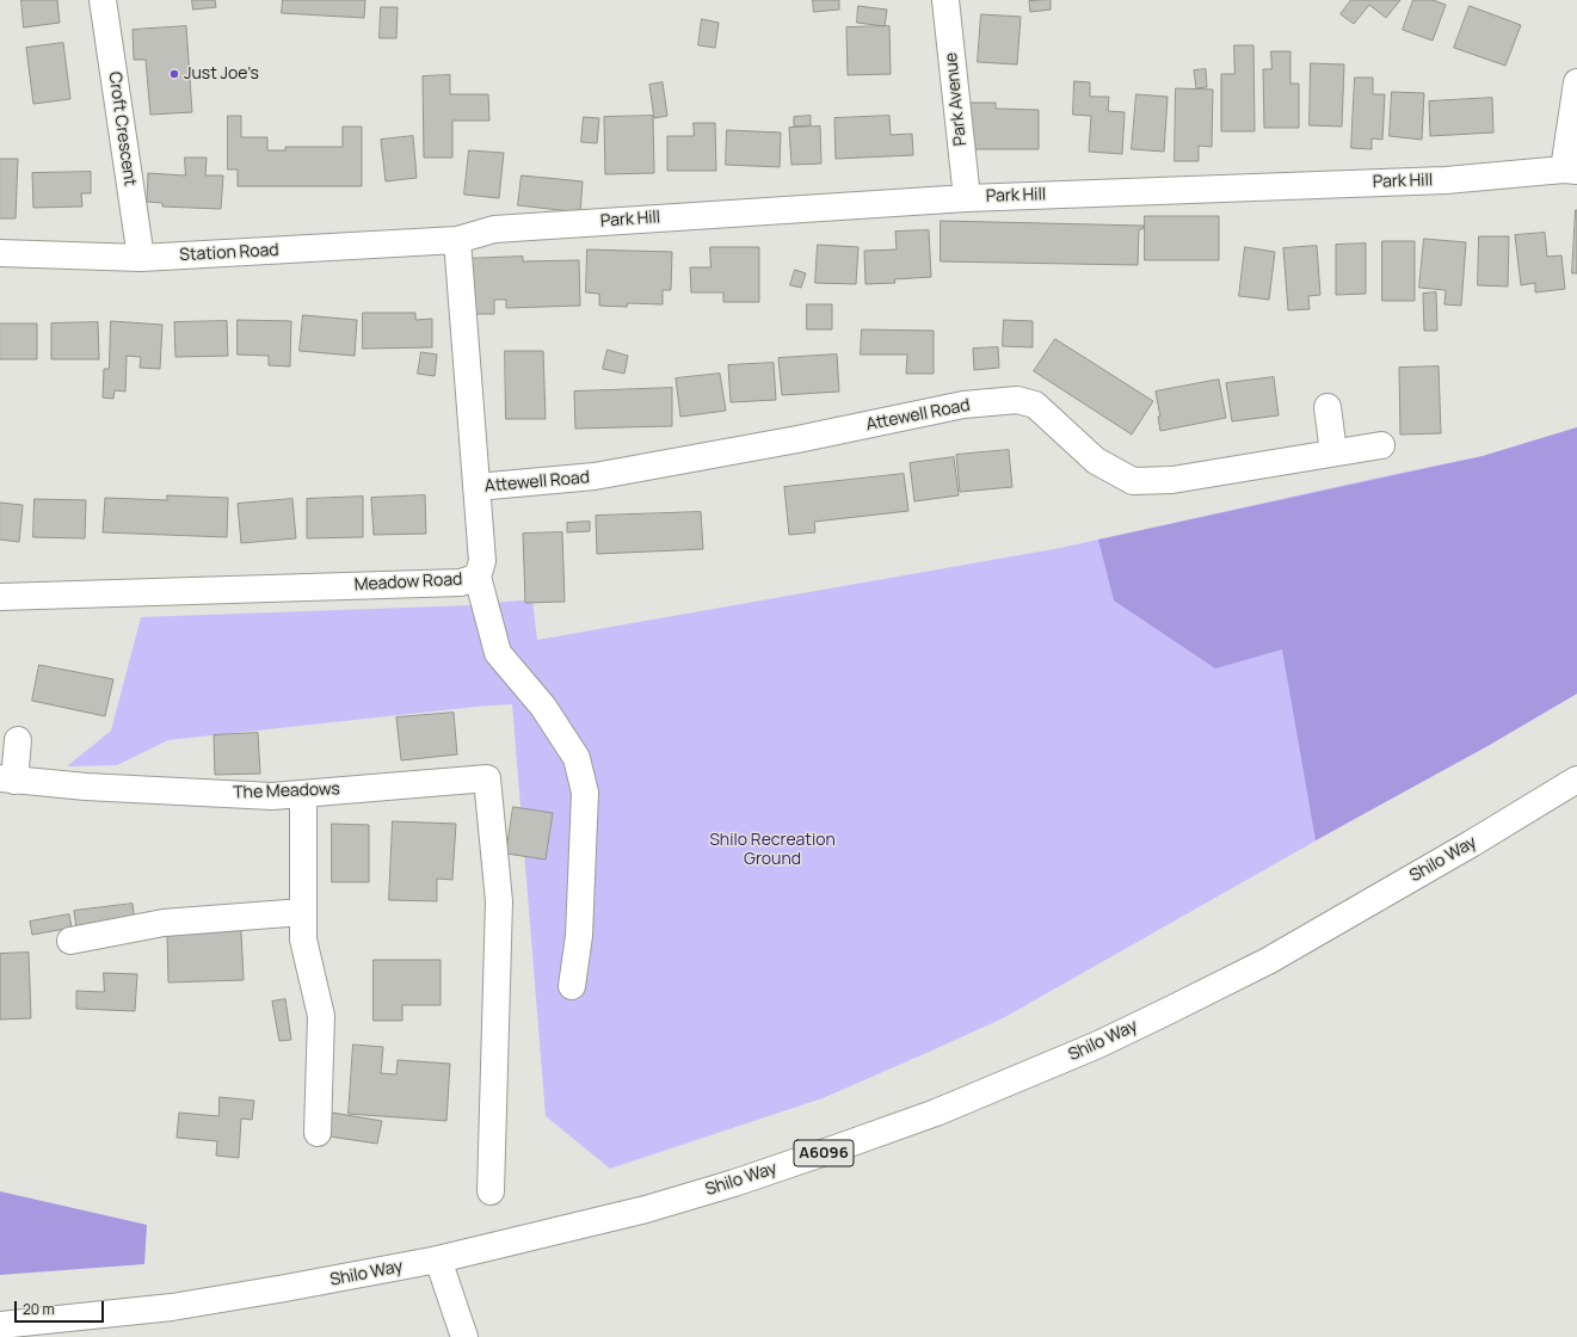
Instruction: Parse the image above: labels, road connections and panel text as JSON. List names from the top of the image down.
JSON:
{
  "streets": {
    "street": [
      "Park Avenue",
      "Croft Crescent",
      "Park Hill",
      "Station Road",
      "Attewell Road",
      "Meadow Road",
      "The Meadows",
      "Shilo Way",
      "A6096"
    ]
  },
  "crossings": [
    ["Park Avenue", "Park Hill"],
    ["Croft Crescent", "Station Road"],
    ["Park Hill", "Station Road"],
    ["Park Hill", "Meadow Road"],
    ["Station Road", "Meadow Road"],
    ["Attewell Road", "Meadow Road"]
  ],
  "parks": ["Shilo Recreation Ground"],
  "places": ["Just Joe's"],
  "scale_bar": "20 m"
}
